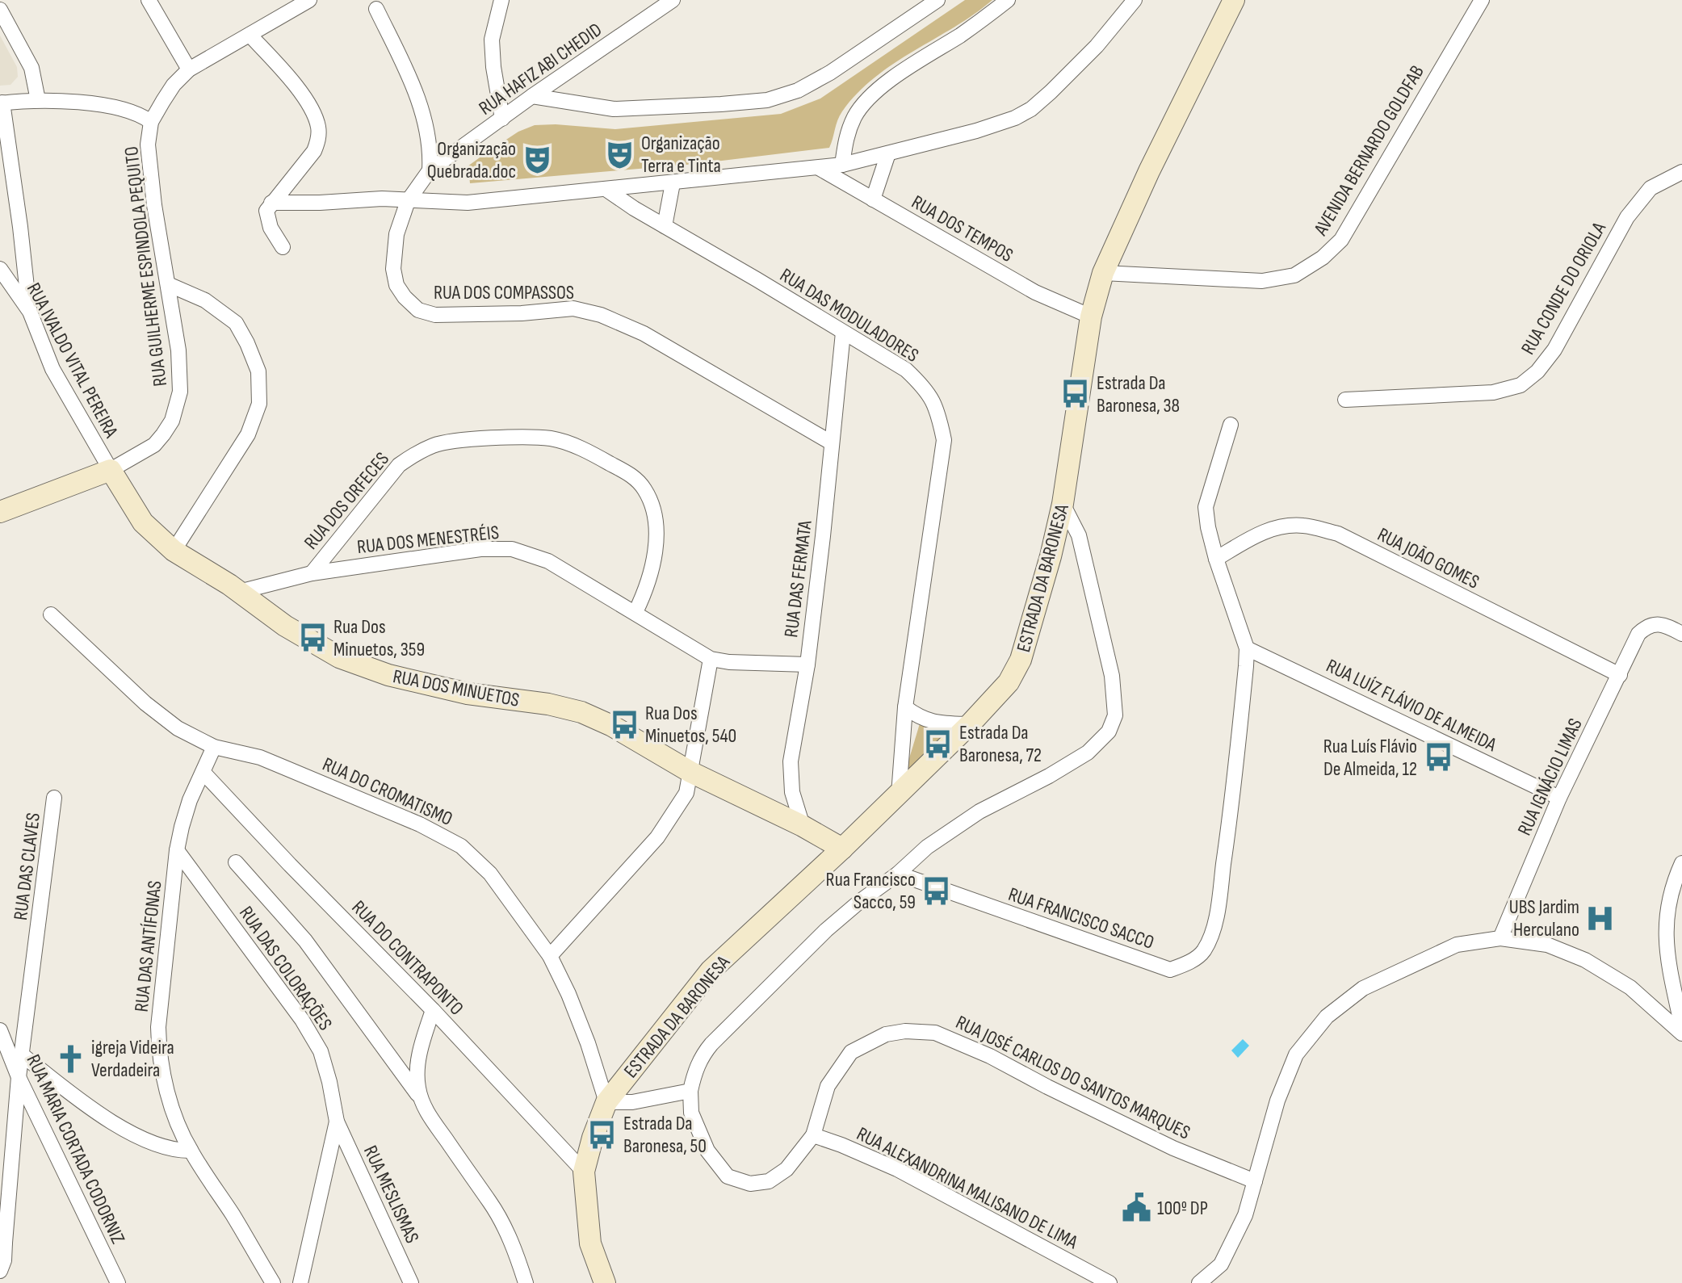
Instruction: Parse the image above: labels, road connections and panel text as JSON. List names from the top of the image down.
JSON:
{
  "streets": {
    "main road": ["ESTRADA DA BARONESA", "RUA DOS MINUETOS"],
    "street": [
      "RUA HAFIZ ABI CHEDID",
      "AVENIDA BERNARDO GOLDFAB",
      "RUA DOS TEMPOS",
      "RUA GUILHERME ESPINDOLA PEQUITO",
      "RUA CONDE DO ORIOLA",
      "RUA DOS COMPASSOS",
      "RUA DAS MODULADORES",
      "RUA IVALDO VITAL PEREIRA",
      "RUA DOS ORFECES",
      "RUA DOS MENESTRÉIS",
      "RUA JOÃO GOMES",
      "RUA DAS FERMATA",
      "RUA LUÍZ FLÁVIO DE ALMEIDA",
      "RUA IGNÁCIO LIMAS",
      "RUA DO CROMATISMO",
      "RUA DAS CLAVES",
      "RUA FRANCISCO SACCO",
      "RUA DAS ANTÍFONAS",
      "RUA DO CONTRAPONTO",
      "RUA DAS COLORAÇÕES",
      "RUA JOSÉ CARLOS DO SANTOS MARQUES",
      "RUA MARIA CORTADA CODORNIZ",
      "RUA ALEXANDRINA MALISANO DE LIMA",
      "RUA MESLISMAS"
    ]
  },
  "crossings": [
    ["RUA HAFIZ ABI CHEDID", "RUA DOS COMPASSOS"],
    ["AVENIDA BERNARDO GOLDFAB", "ESTRADA DA BARONESA"],
    ["RUA DOS TEMPOS", "ESTRADA DA BARONESA"],
    ["RUA GUILHERME ESPINDOLA PEQUITO", "RUA IVALDO VITAL PEREIRA"],
    ["RUA GUILHERME ESPINDOLA PEQUITO", "RUA DOS MINUETOS"],
    ["RUA DOS COMPASSOS", "RUA DAS FERMATA"],
    ["RUA DAS MODULADORES", "ESTRADA DA BARONESA"],
    ["RUA DAS MODULADORES", "RUA DAS FERMATA"],
    ["RUA IVALDO VITAL PEREIRA", "RUA DOS MINUETOS"],
    ["RUA DOS ORFECES", "RUA DOS MENESTRÉIS"],
    ["RUA DOS MENESTRÉIS", "RUA DAS FERMATA"],
    ["RUA DOS MENESTRÉIS", "RUA DOS MINUETOS"],
    ["RUA JOÃO GOMES", "RUA IGNÁCIO LIMAS"],
    ["RUA JOÃO GOMES", "RUA FRANCISCO SACCO"],
    ["ESTRADA DA BARONESA", "RUA DOS MINUETOS"],
    ["ESTRADA DA BARONESA", "RUA DO CROMATISMO"],
    ["ESTRADA DA BARONESA", "RUA DO CONTRAPONTO"],
    ["RUA DAS FERMATA", "RUA DOS MINUETOS"],
    ["RUA LUÍZ FLÁVIO DE ALMEIDA", "RUA IGNÁCIO LIMAS"],
    ["RUA LUÍZ FLÁVIO DE ALMEIDA", "RUA FRANCISCO SACCO"],
    ["RUA DO CROMATISMO", "RUA DAS ANTÍFONAS"],
    ["RUA DAS CLAVES", "RUA MARIA CORTADA CODORNIZ"],
    ["RUA DAS ANTÍFONAS", "RUA DO CONTRAPONTO"],
    ["RUA DAS ANTÍFONAS", "RUA DAS COLORAÇÕES"],
    ["RUA DAS COLORAÇÕES", "RUA MESLISMAS"],
    ["RUA JOSÉ CARLOS DO SANTOS MARQUES", "RUA ALEXANDRINA MALISANO DE LIMA"]
  ],
  "places": {
    "theatre": ["Organização Terra e Tinta", "Organização Quebrada.doc"],
    "bus stop": [
      "Estrada Da Baronesa, 38",
      "Rua Dos Minuetos, 359",
      "Rua Dos Minuetos, 540",
      "Estrada Da Baronesa, 72",
      "Rua Luís Flávio De Almeida, 12",
      "Rua Francisco Sacco, 59",
      "Estrada Da Baronesa, 50"
    ],
    "hospital": ["UBS Jardim Herculano"],
    "church": ["igreja Videira Verdadeira"],
    "public building": ["100º DP"]
  }
}
